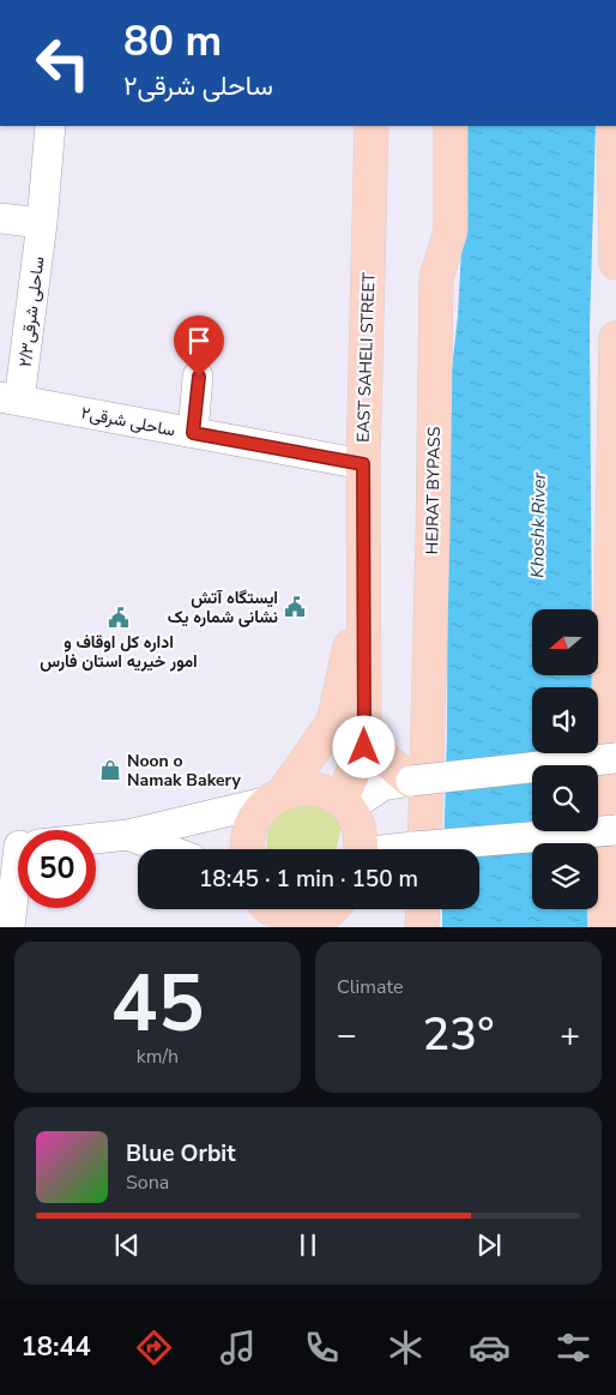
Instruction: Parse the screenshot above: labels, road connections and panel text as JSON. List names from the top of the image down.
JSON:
{
  "streets": {
    "main road": ["EAST SAHELI STREET", "HEJRAT BYPASS"],
    "street": ["ساحلی شرقی۲/۳", "ساحلی شرقی۲"]
  },
  "crossings": [
    ["ساحلی شرقی۲/۳", "ساحلی شرقی۲"],
    ["EAST SAHELI STREET", "ساحلی شرقی۲"]
  ],
  "water": ["Khoshk River"],
  "places": {
    "public building": ["ایستگاه آتش نشانی شماره یک", "اداره کل اوقاف و امور خیریه استان فارس"],
    "shop": ["Noon o Namak Bakery"]
  },
  "north": "left",
  "page": {
    "turn": ["80 m", "ساحلی شرقی۲"],
    "limit": "50",
    "trip": "18:45 · 1 min · 150 m",
    "tile": [
      ["45", "km/h"],
      "Climate"
    ],
    "heat": ["−", "23°", "+"],
    "song": ["Blue Orbit", "Sona"],
    "tabs": "18:44"
  }
}
